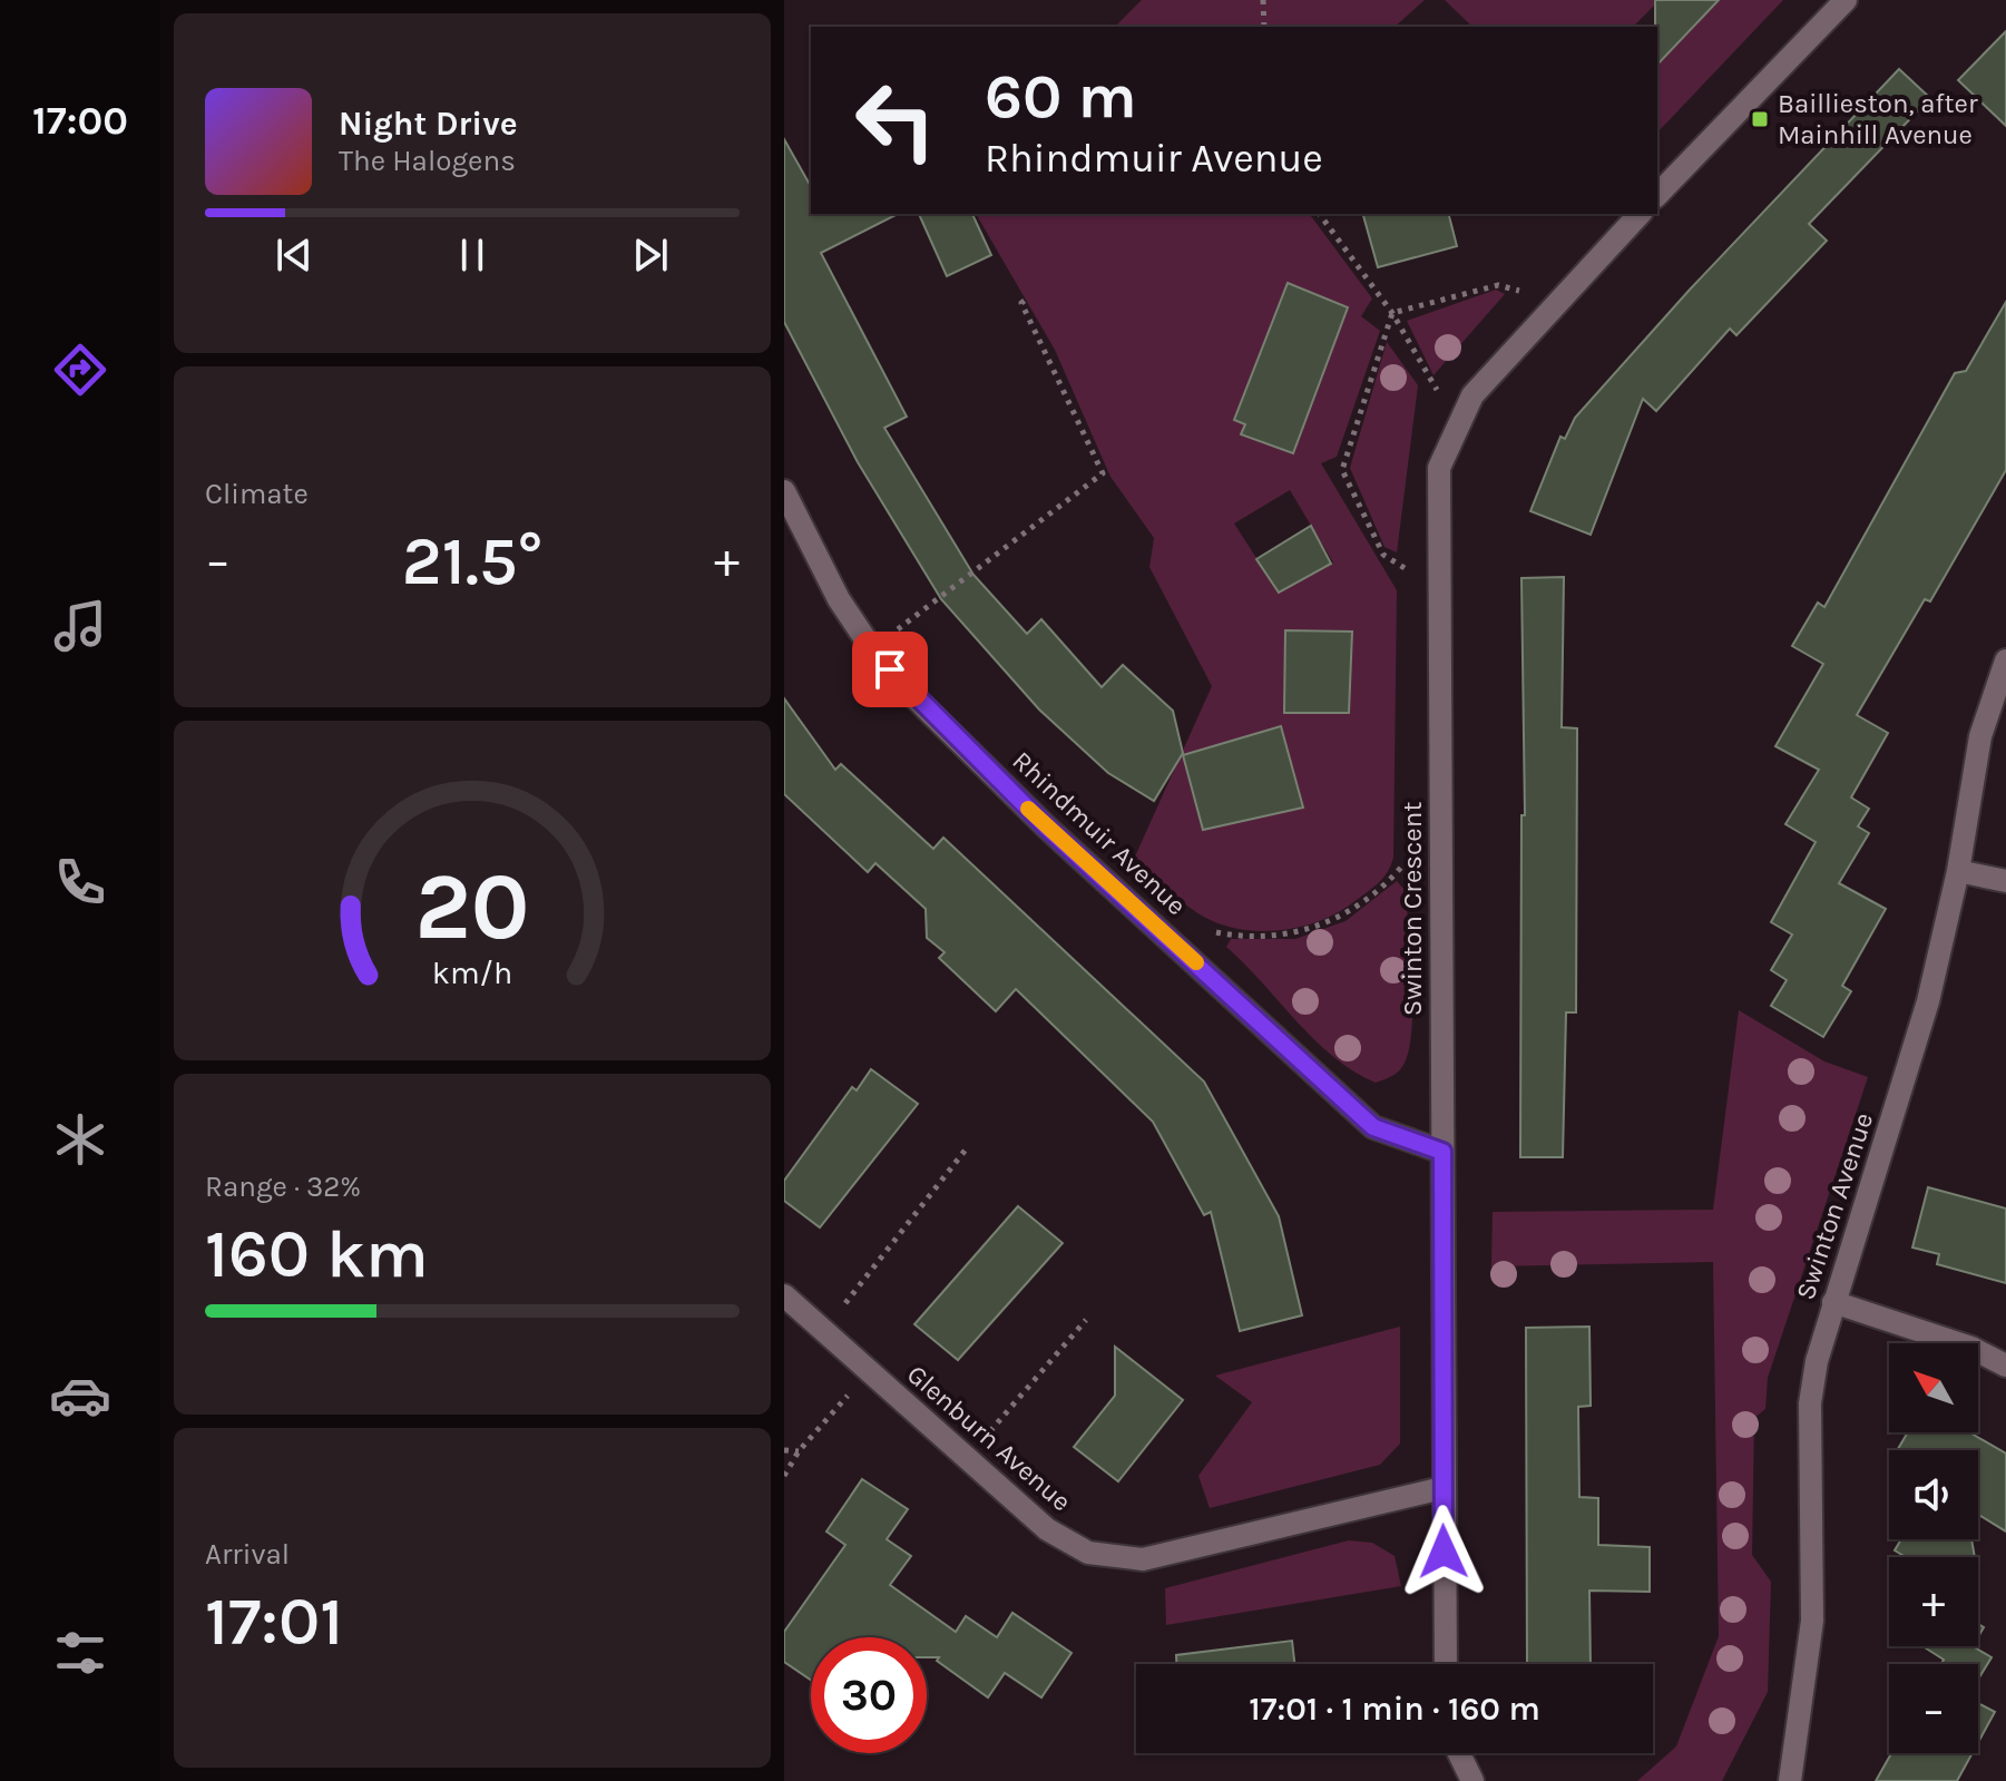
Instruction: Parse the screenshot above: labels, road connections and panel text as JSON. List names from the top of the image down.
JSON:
{
  "streets": {
    "street": [
      "Rhindmuir Avenue",
      "Swinton Crescent",
      "Swinton Avenue",
      "Glenburn Avenue"
    ]
  },
  "crossings": [
    ["Rhindmuir Avenue", "Swinton Crescent"],
    ["Swinton Crescent", "Glenburn Avenue"]
  ],
  "places": {
    "transit": ["Baillieston, after Mainhill Avenue"]
  },
  "north": "top left",
  "page": {
    "tabs": "17:00",
    "turn": ["60 m", "Rhindmuir Avenue"],
    "song": ["Night Drive", "The Halogens"],
    "tile": [
      "Climate",
      ["Range · 32%", "160 km"],
      ["Arrival", "17:01"]
    ],
    "heat": ["−", "21.5°", "+"],
    "map_buttons": ["+", "−"],
    "limit": "30",
    "trip": "17:01 · 1 min · 160 m",
    "gauge": ["20", "km/h"]
  }
}
